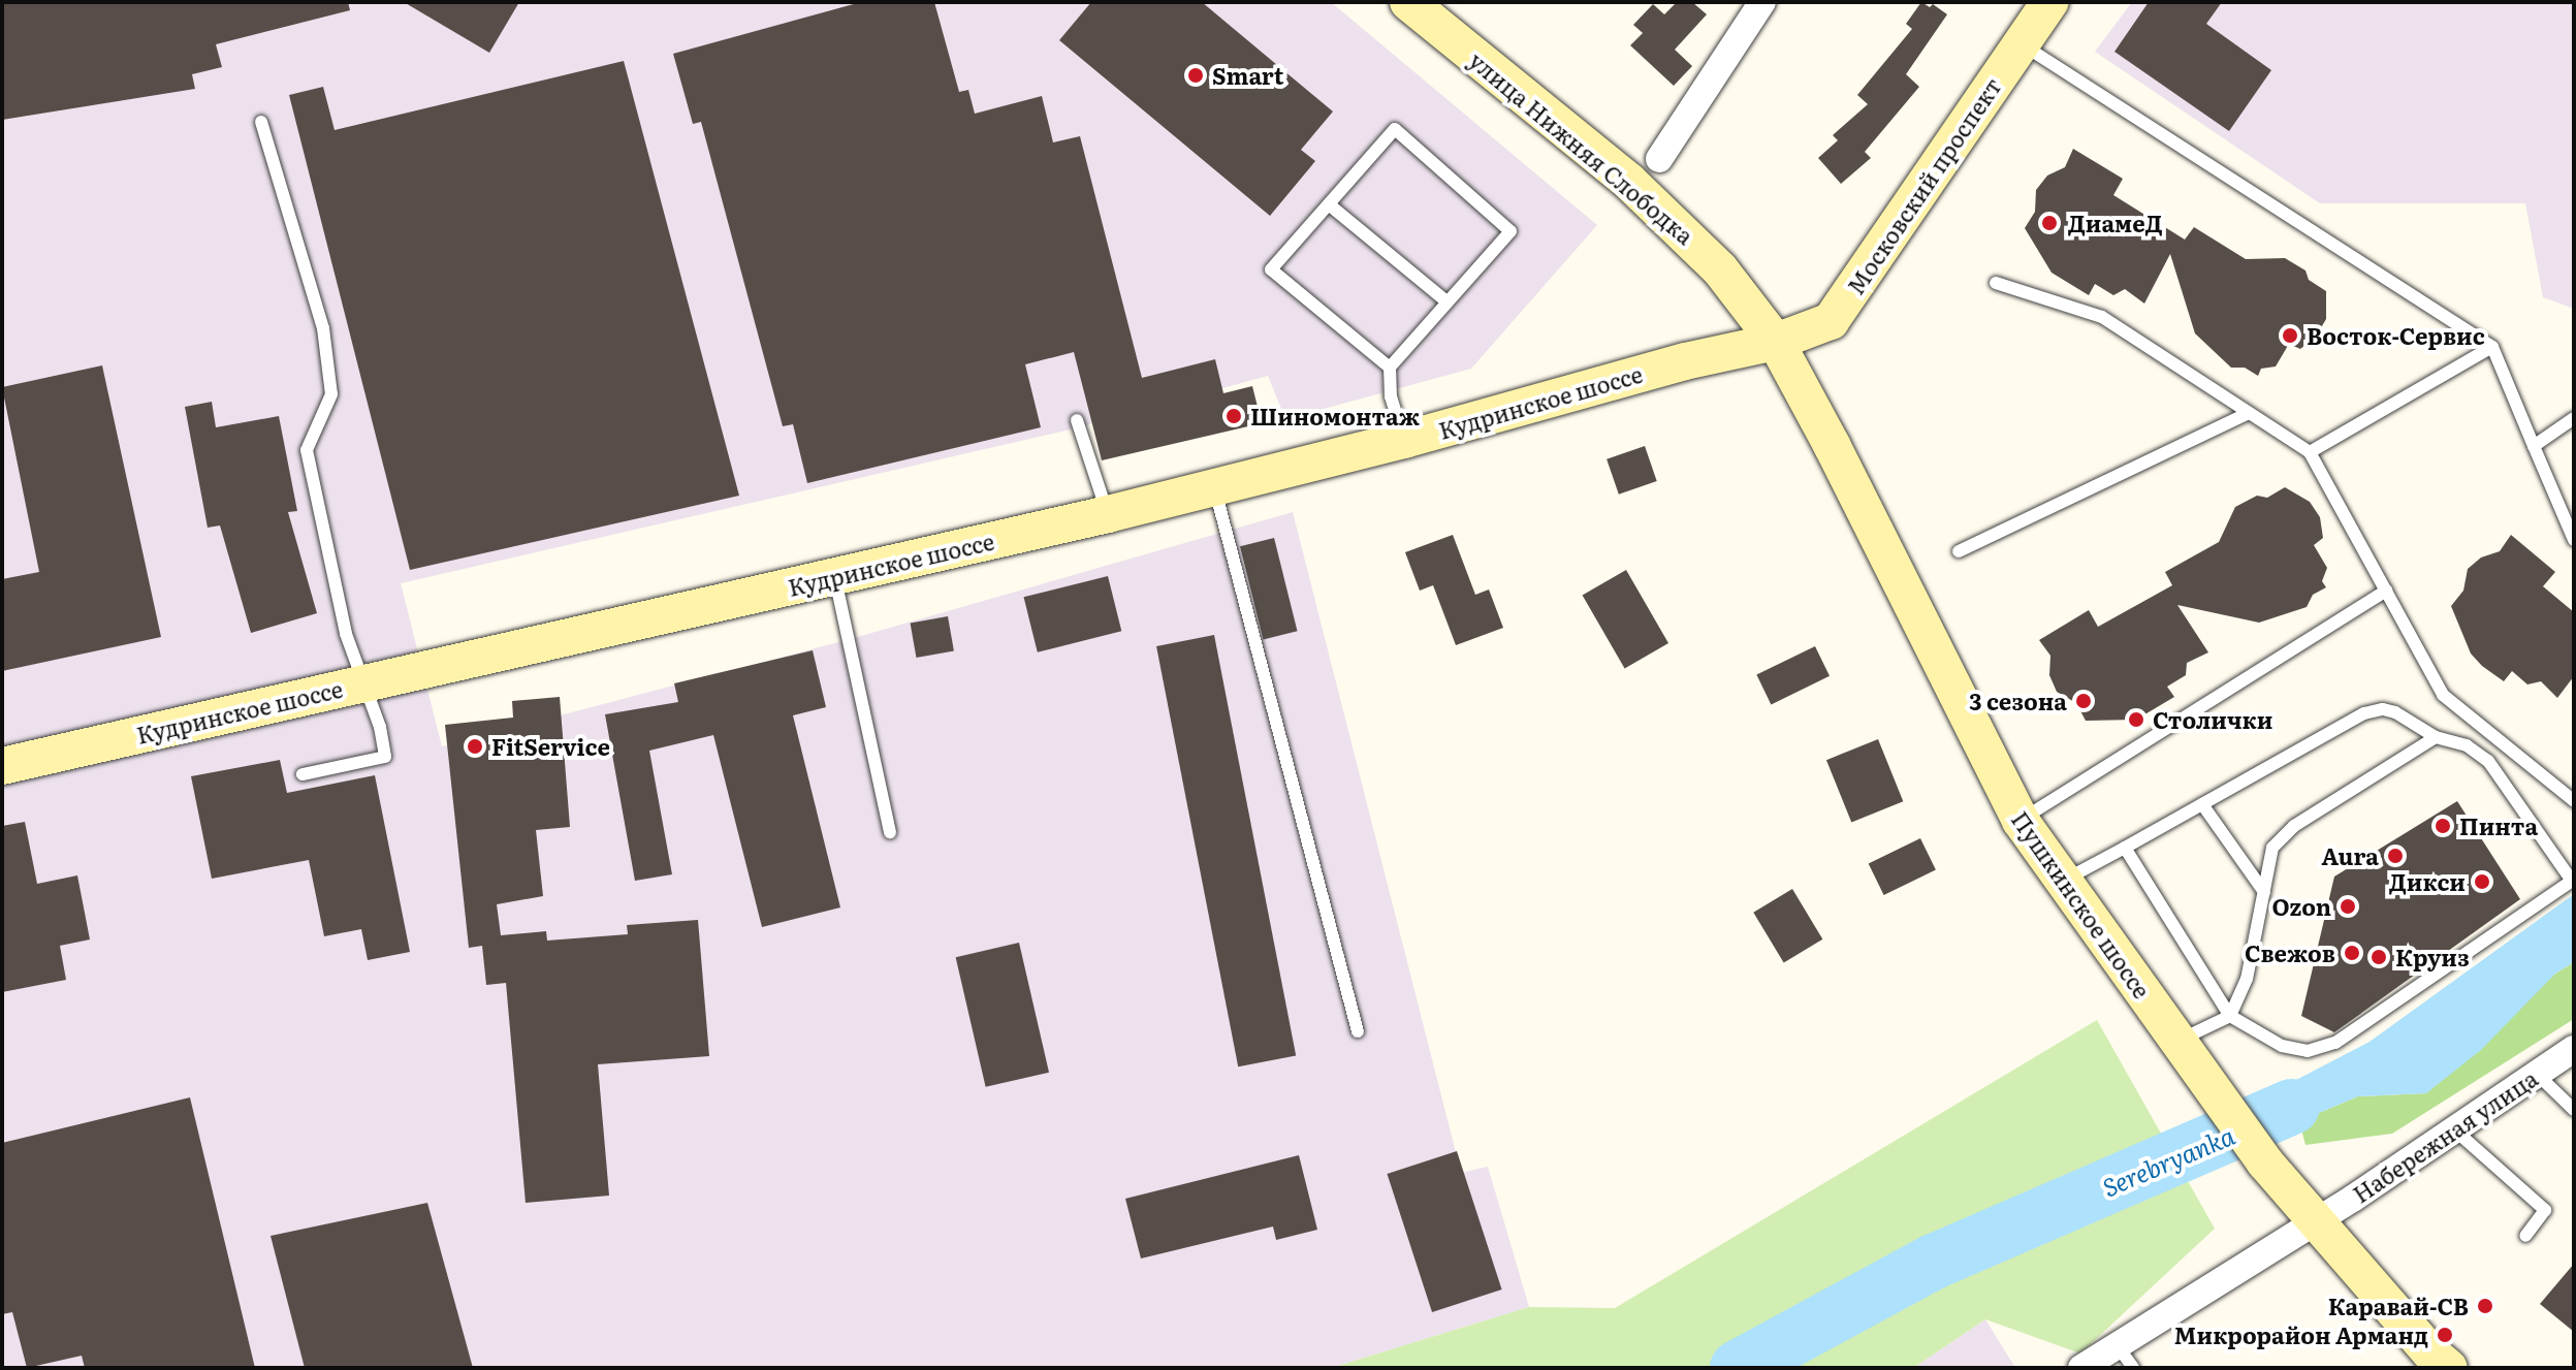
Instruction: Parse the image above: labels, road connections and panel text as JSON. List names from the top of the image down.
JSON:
{
  "streets": {
    "main road": [
      "улица Нижняя Слободка",
      "Московский проспект",
      "Кудринское шоссе",
      "Пушкинское шоссе"
    ],
    "street": ["Набережная улица"]
  },
  "crossings": [
    ["улица Нижняя Слободка", "Московский проспект"],
    ["улица Нижняя Слободка", "Кудринское шоссе"],
    ["улица Нижняя Слободка", "Пушкинское шоссе"],
    ["Московский проспект", "Кудринское шоссе"],
    ["Московский проспект", "Пушкинское шоссе"],
    ["Кудринское шоссе", "Пушкинское шоссе"],
    ["Пушкинское шоссе", "Набережная улица"]
  ],
  "water": ["Serebryanka"],
  "places": [
    "Smart",
    "ДиамеД",
    "Восток-Сервис",
    "Шиномонтаж",
    "3 сезона",
    "Столички",
    "FitService",
    "Пинта",
    "Aura",
    "Дикси",
    "Ozon",
    "Свежов",
    "Круиз",
    "Каравай-СВ",
    "Микрорайон Арманд"
  ]
}
